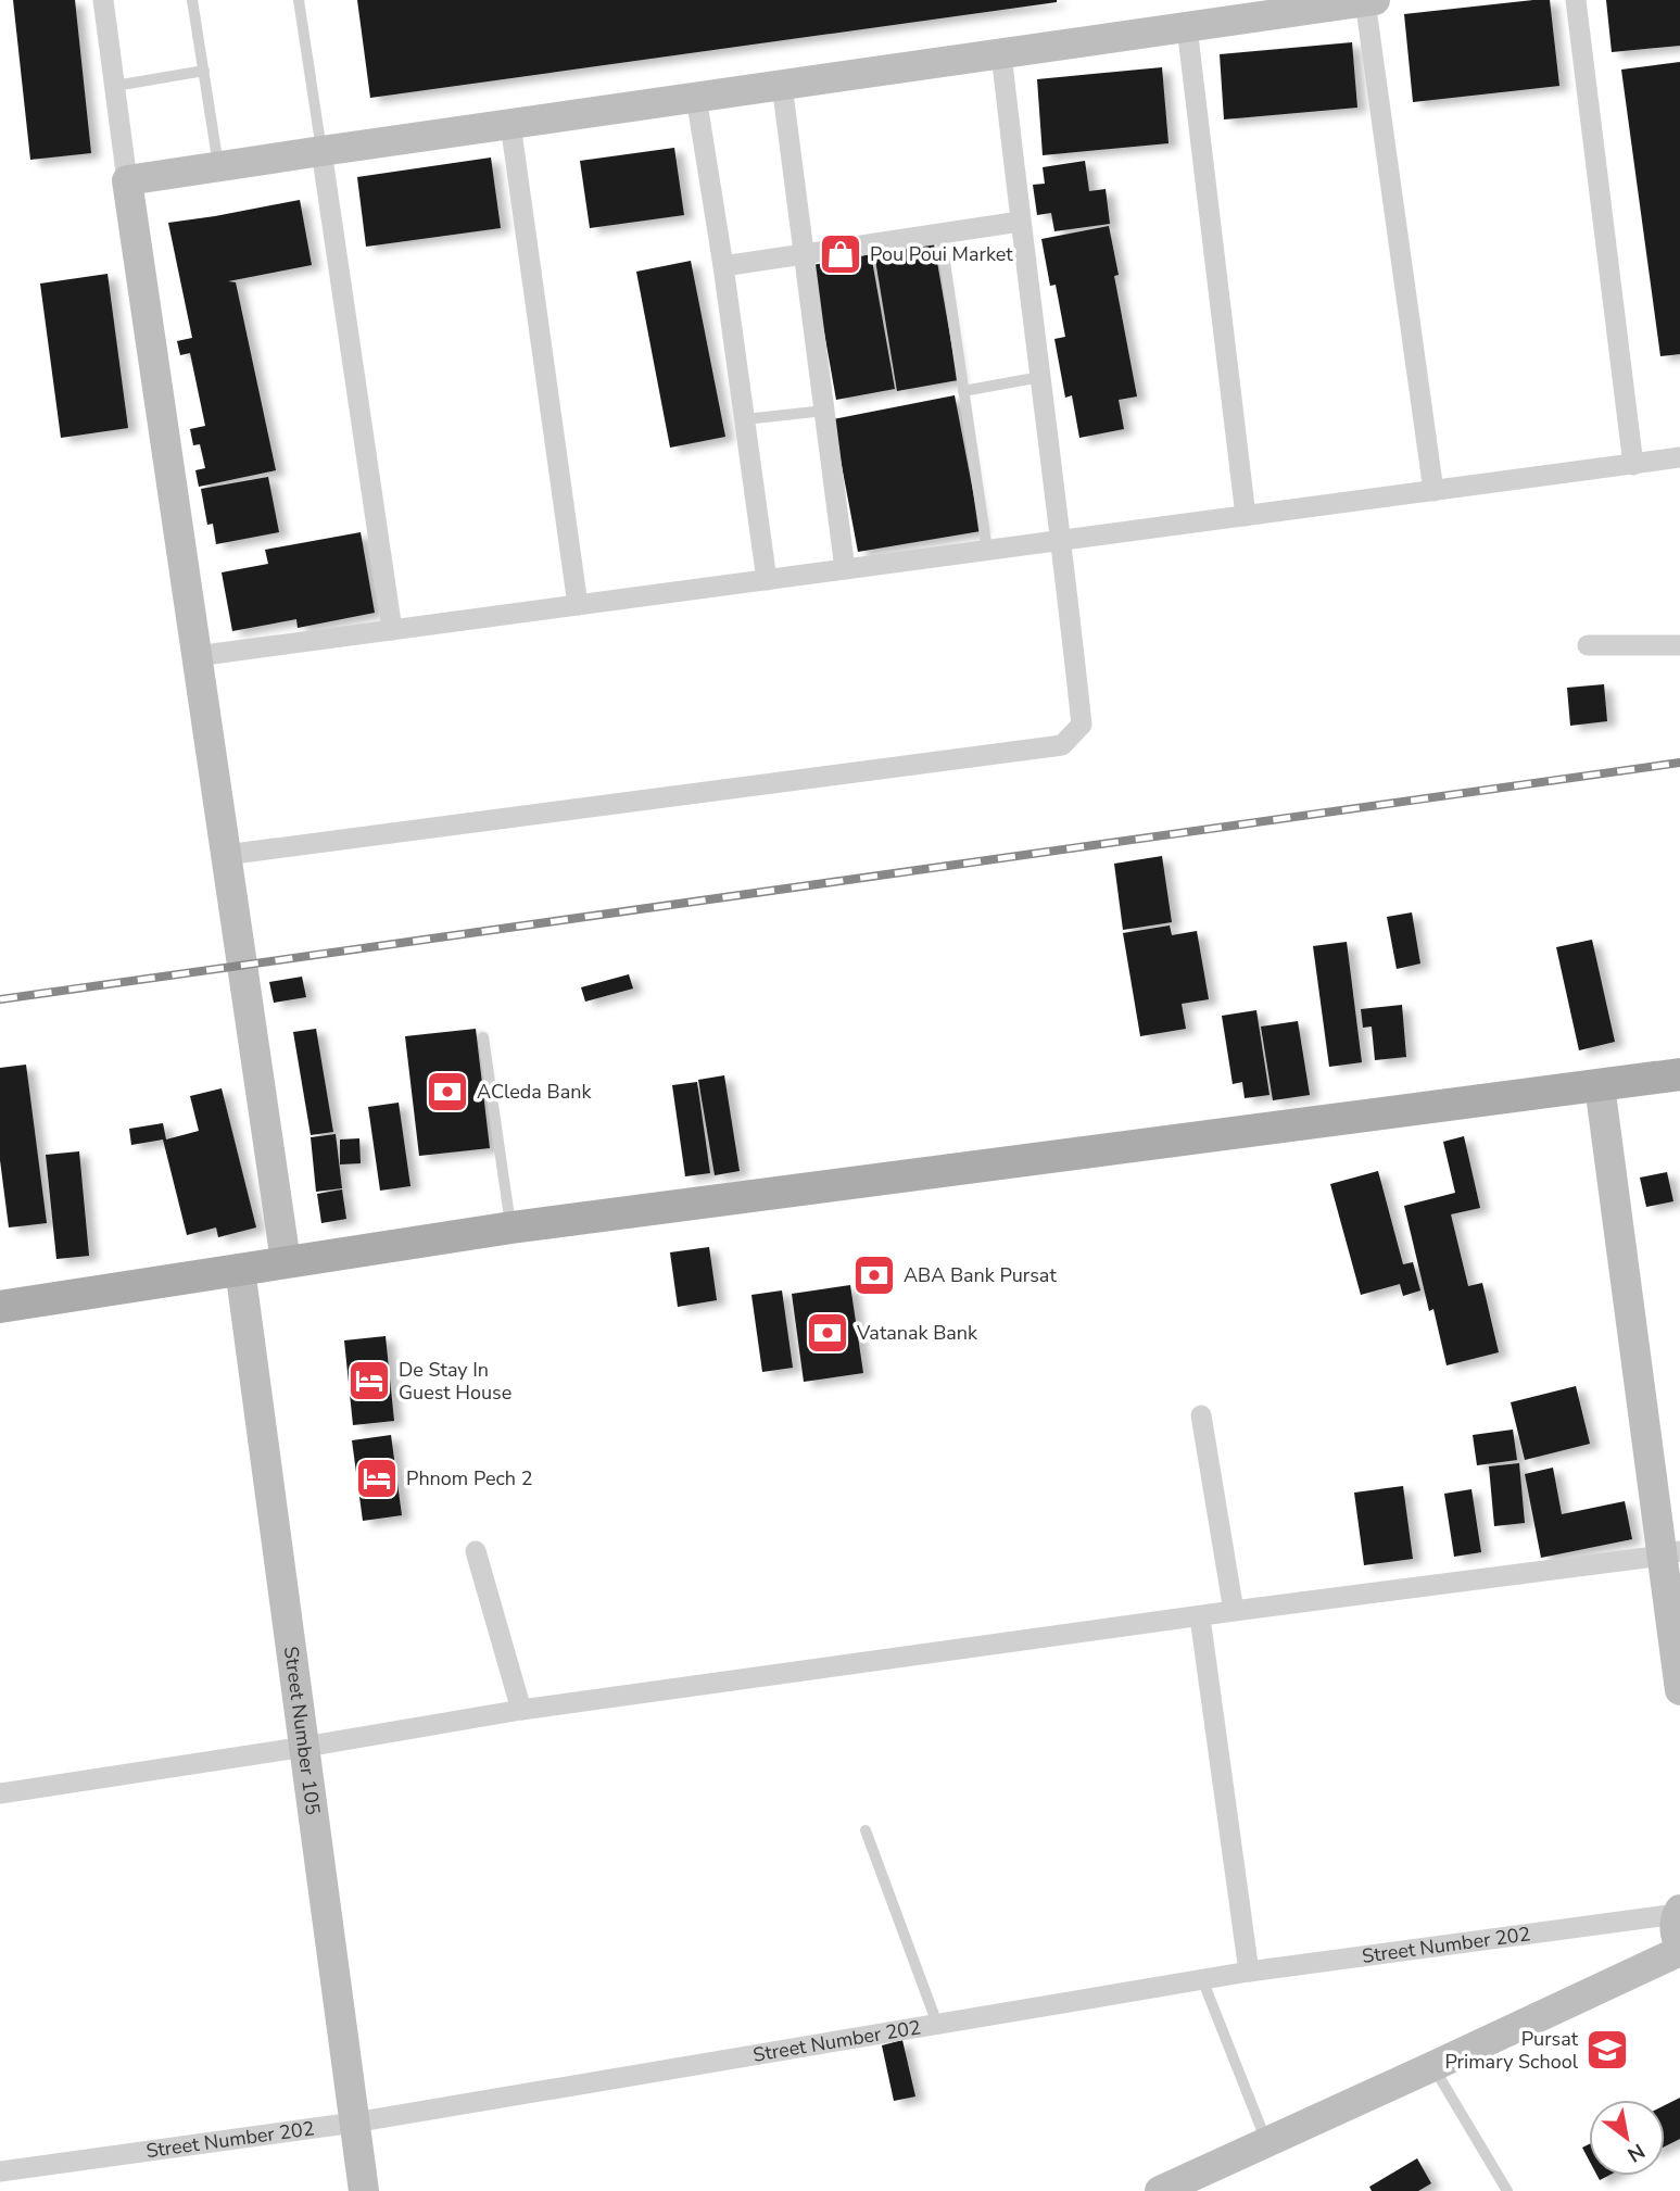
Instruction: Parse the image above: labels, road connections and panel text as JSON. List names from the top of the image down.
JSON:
{
  "streets": {
    "street": ["Street Number 105", "Street Number 202"]
  },
  "crossings": [
    ["Street Number 105", "Street Number 202"]
  ],
  "places": {
    "shop": ["Pou Poui Market"],
    "bank": ["ACleda Bank", "ABA Bank Pursat", "Vatanak Bank"],
    "hotel": ["De Stay In Guest House", "Phnom Pech 2"],
    "school or university": ["Pursat Primary School"]
  },
  "north": "bottom right"
}
